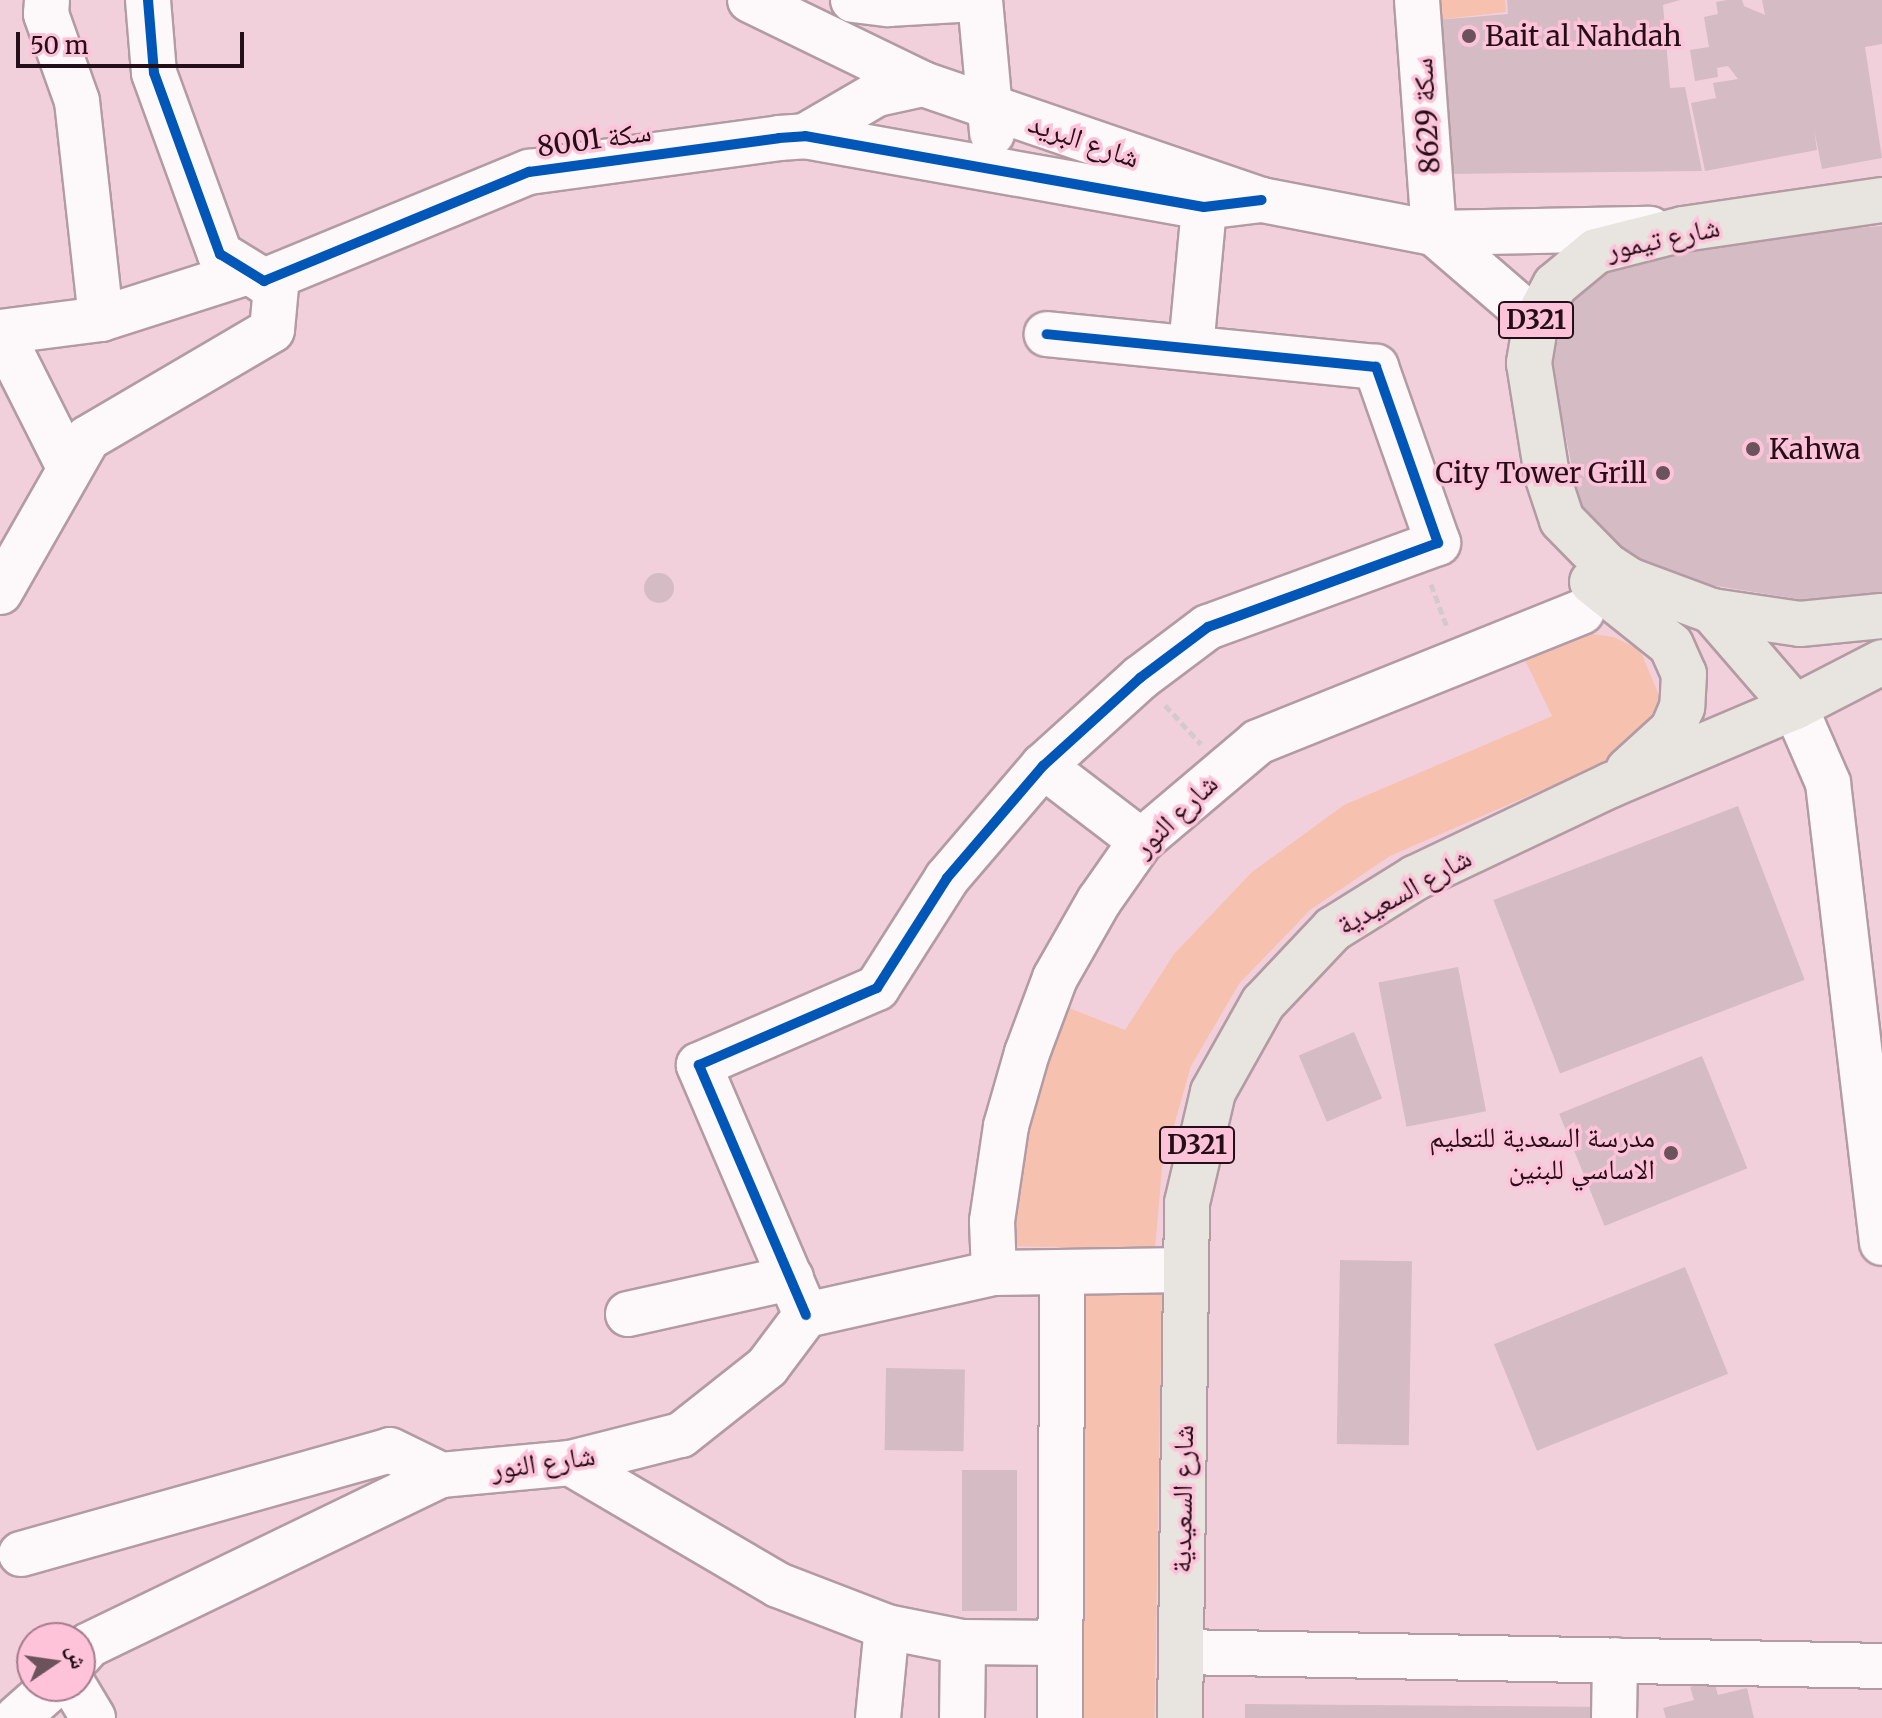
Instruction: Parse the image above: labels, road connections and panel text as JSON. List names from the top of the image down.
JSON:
{
  "streets": {
    "main road": ["شارع تيمور", "D321", "شارع السعيدية"],
    "street": [
      "سكة 8629",
      "سكة 8001",
      "شارع البريد",
      "شارع النور"
    ]
  },
  "crossings": [
    ["سكة 8629", "شارع البريد"],
    ["سكة 8001", "شارع البريد"],
    ["شارع البريد", "شارع تيمور"],
    ["شارع تيمور", "شارع السعيدية"]
  ],
  "places": [
    "Bait al Nahdah",
    "Kahwa",
    "City Tower Grill",
    "مدرسة السعدية للتعليم الاساسي للبنين"
  ],
  "scale_bar": "50 m",
  "north": "right"
}
